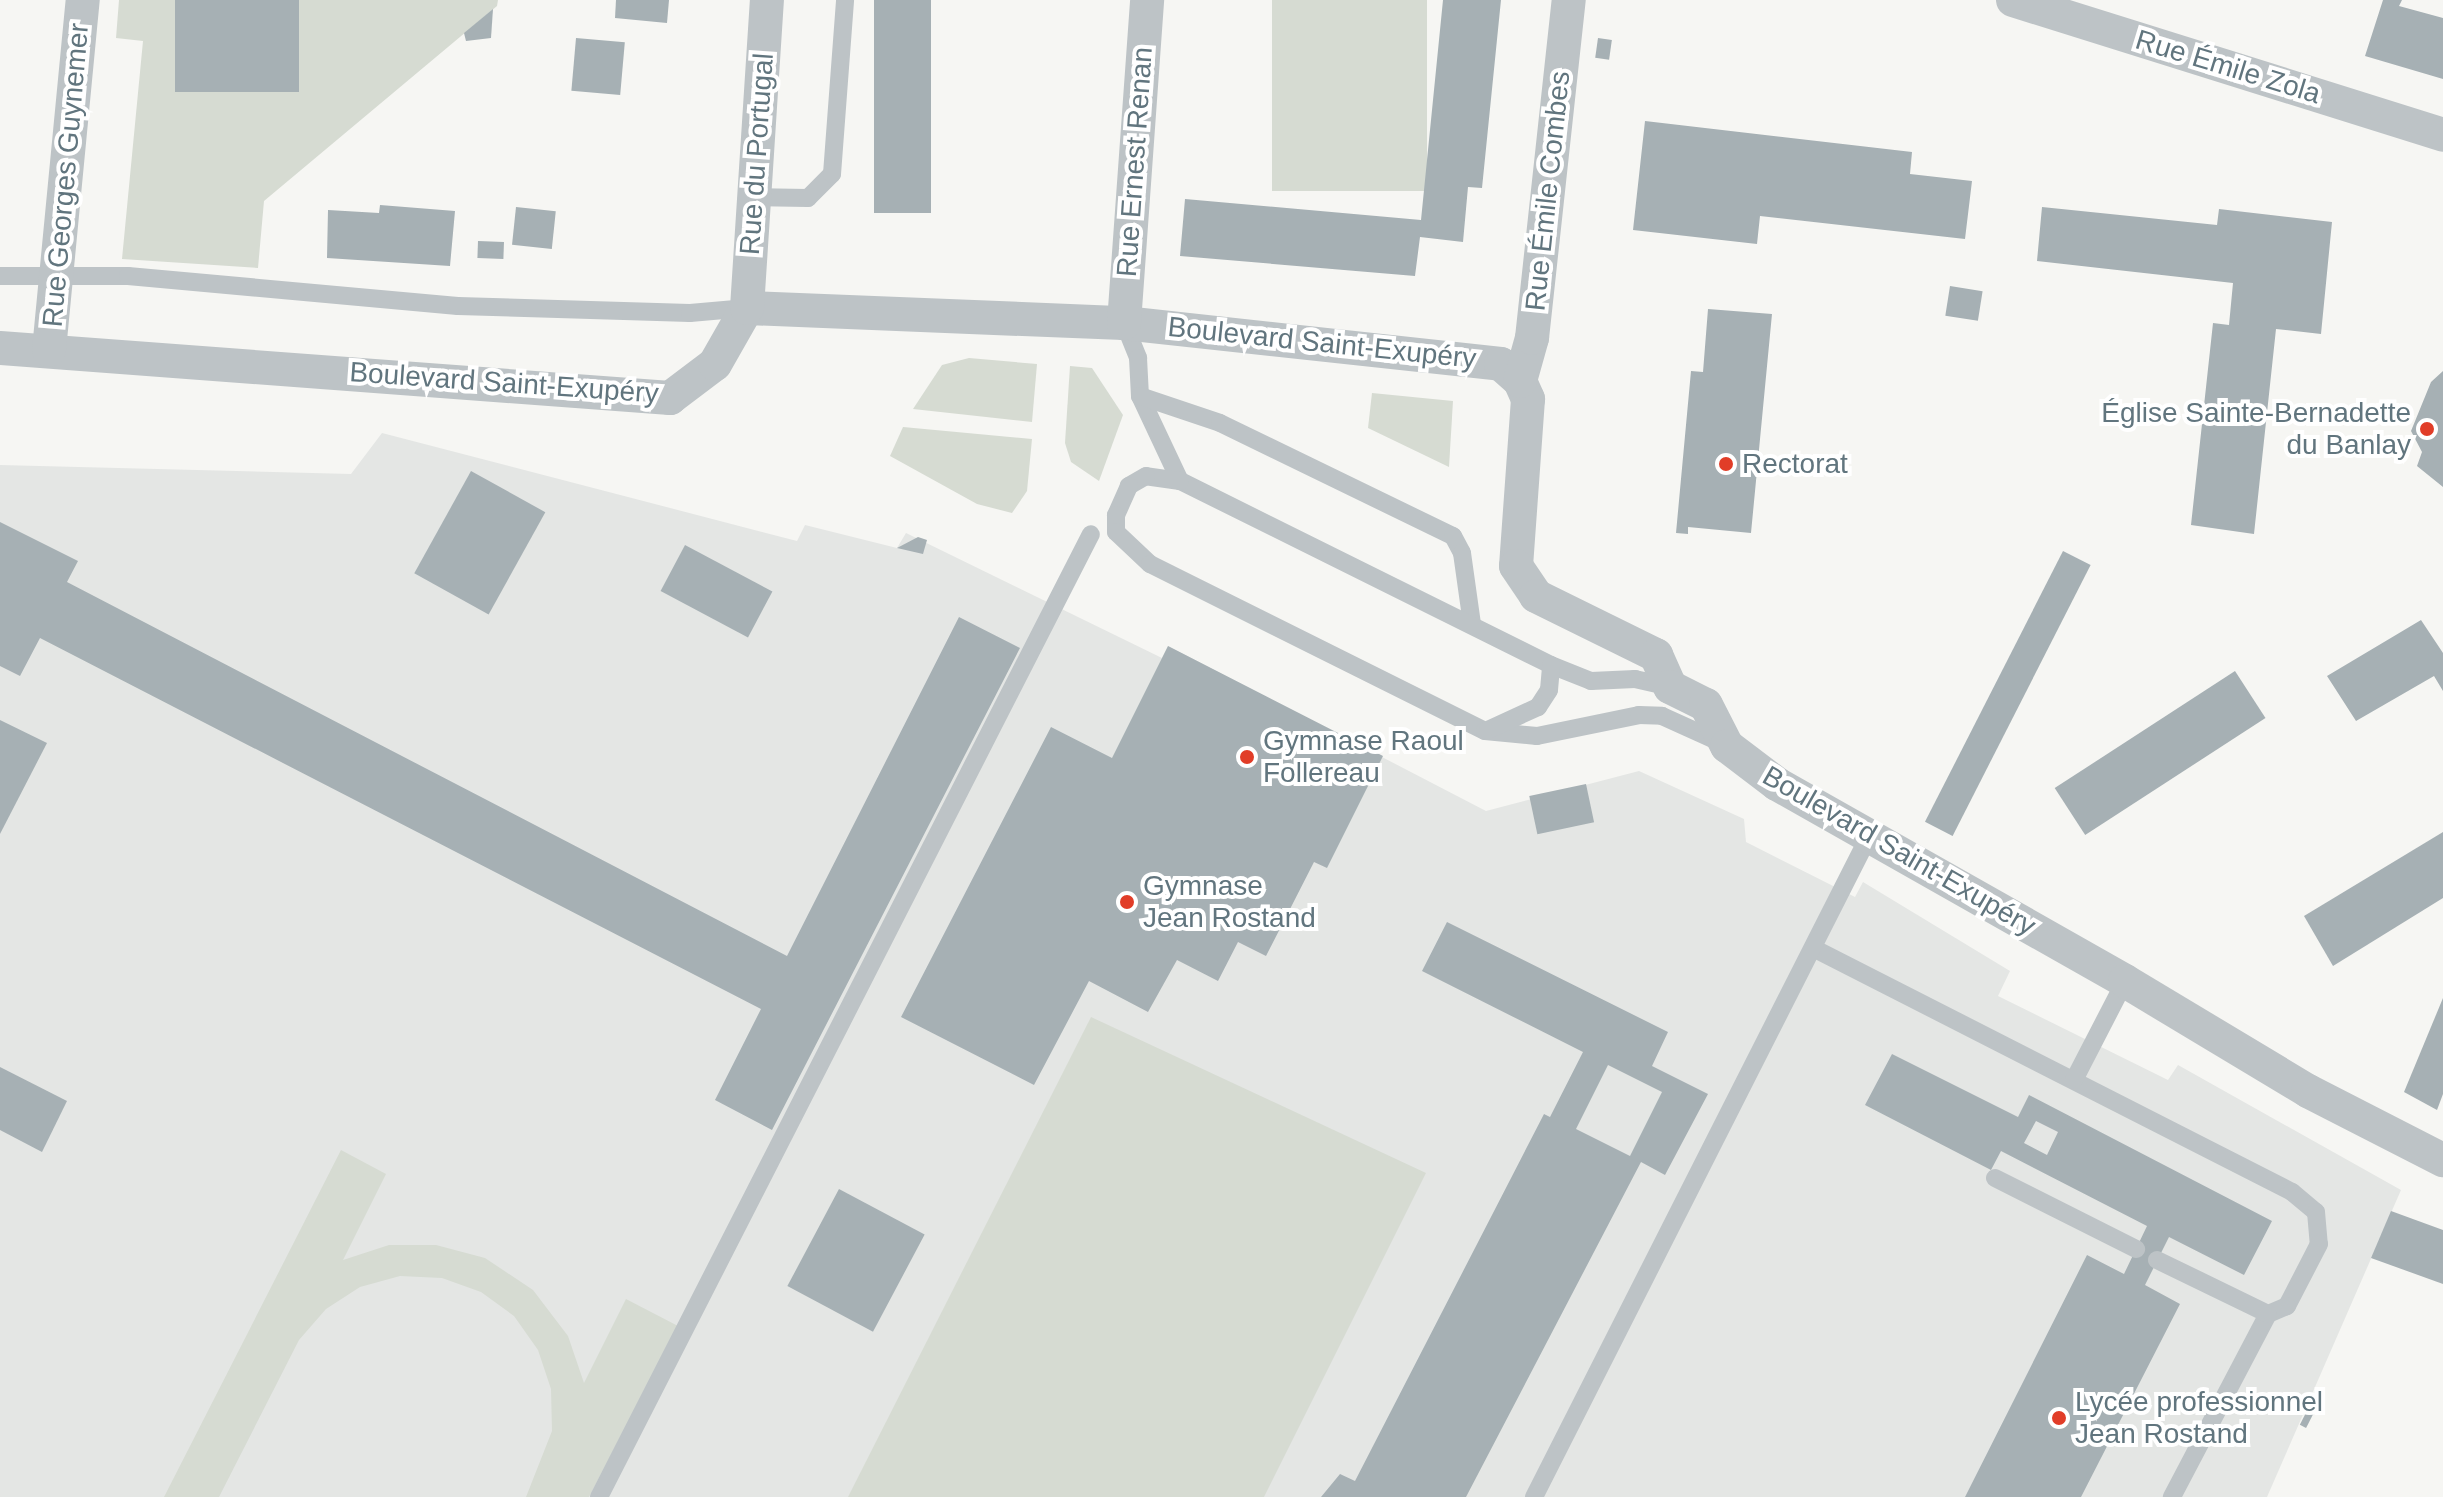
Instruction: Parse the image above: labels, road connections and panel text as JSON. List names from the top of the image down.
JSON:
{
  "streets": {
    "street": [
      "Rue Émile Zola",
      "Rue du Portugal",
      "Rue Ernest Renan",
      "Rue Georges Guynemer",
      "Rue Émile Combes",
      "Boulevard Saint-Exupéry"
    ]
  },
  "crossings": [
    ["Rue du Portugal", "Boulevard Saint-Exupéry"],
    ["Rue Ernest Renan", "Boulevard Saint-Exupéry"],
    ["Rue Georges Guynemer", "Boulevard Saint-Exupéry"],
    ["Rue Émile Combes", "Boulevard Saint-Exupéry"]
  ],
  "places": [
    "Église Sainte-Bernadette du Banlay",
    "Rectorat",
    "Gymnase Raoul Follereau",
    "Gymnase Jean Rostand",
    "Lycée professionnel Jean Rostand"
  ]
}
